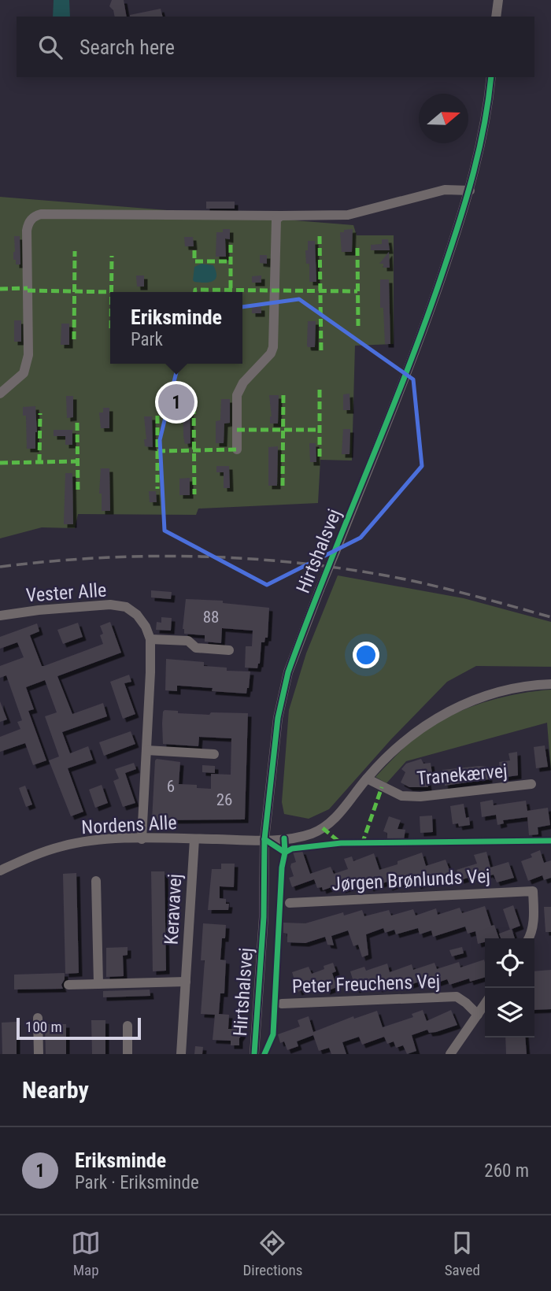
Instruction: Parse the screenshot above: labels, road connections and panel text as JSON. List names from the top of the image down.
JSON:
{
  "streets": {
    "street": [
      "Hirtshalsvej",
      "Vester Alle",
      "Tranekærvej",
      "Nordens Alle",
      "Jørgen Brønlunds Vej",
      "Keravavej",
      "Peter Freuchens Vej"
    ]
  },
  "crossings": [
    ["Hirtshalsvej", "Nordens Alle"],
    ["Tranekærvej", "Nordens Alle"],
    ["Nordens Alle", "Keravavej"]
  ],
  "house_numbers": ["88", "6", "26"],
  "scale_bar": "100 m",
  "north": "right",
  "page": {
    "search": "Search here",
    "popup": ["Eriksminde", "Park"],
    "pins": "1",
    "scale": "100 m",
    "heading": "Nearby",
    "list": [
      {
        "mark": "1",
        "name": "Eriksminde",
        "note": "Park · Eriksminde",
        "value": "260 m"
      }
    ],
    "nav": ["Map", "Directions", "Saved"]
  }
}
